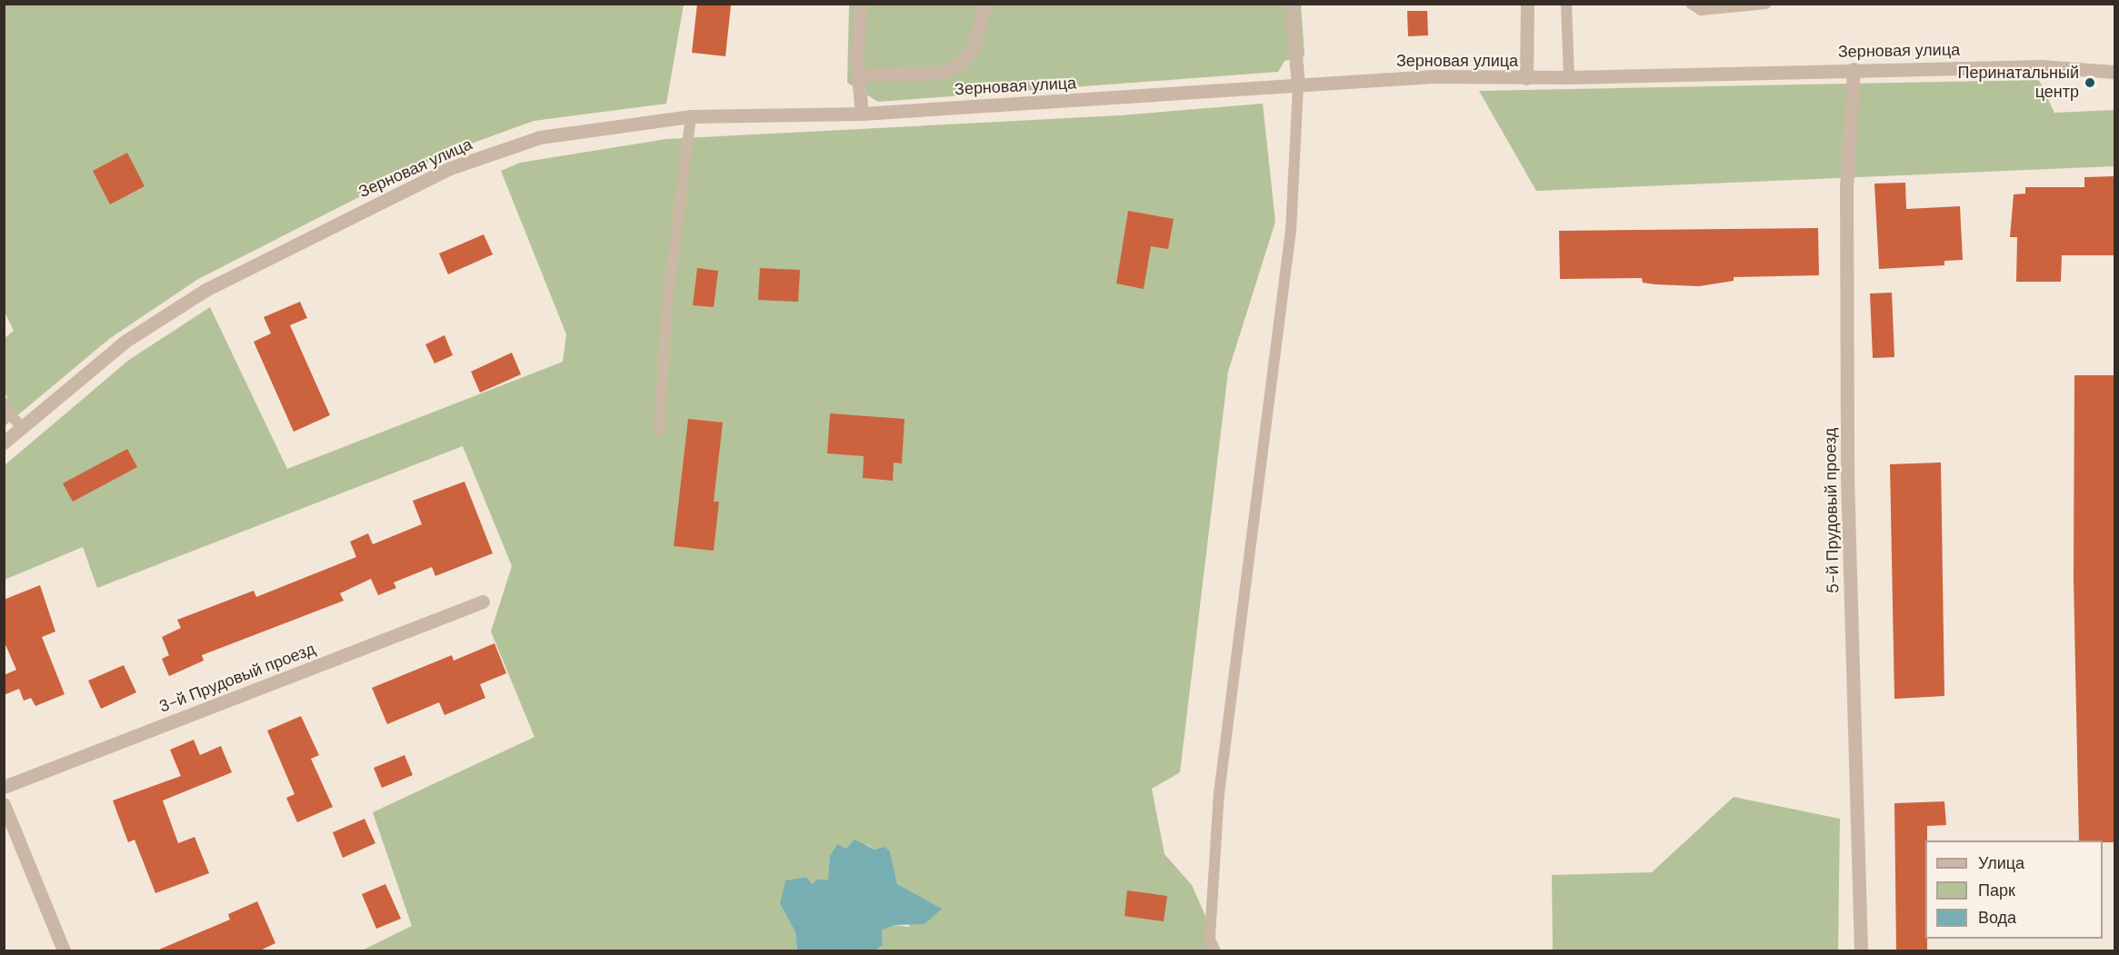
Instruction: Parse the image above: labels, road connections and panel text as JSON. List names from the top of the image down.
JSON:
{
  "streets": {
    "street": ["Зерновая улица", "5-й Прудовый проезд", "3-й Прудовый проезд"]
  },
  "crossings": [
    ["Зерновая улица", "5-й Прудовый проезд"]
  ],
  "places": ["Перинатальный центр"],
  "legend": ["Улица", "Парк", "Вода"]
}
